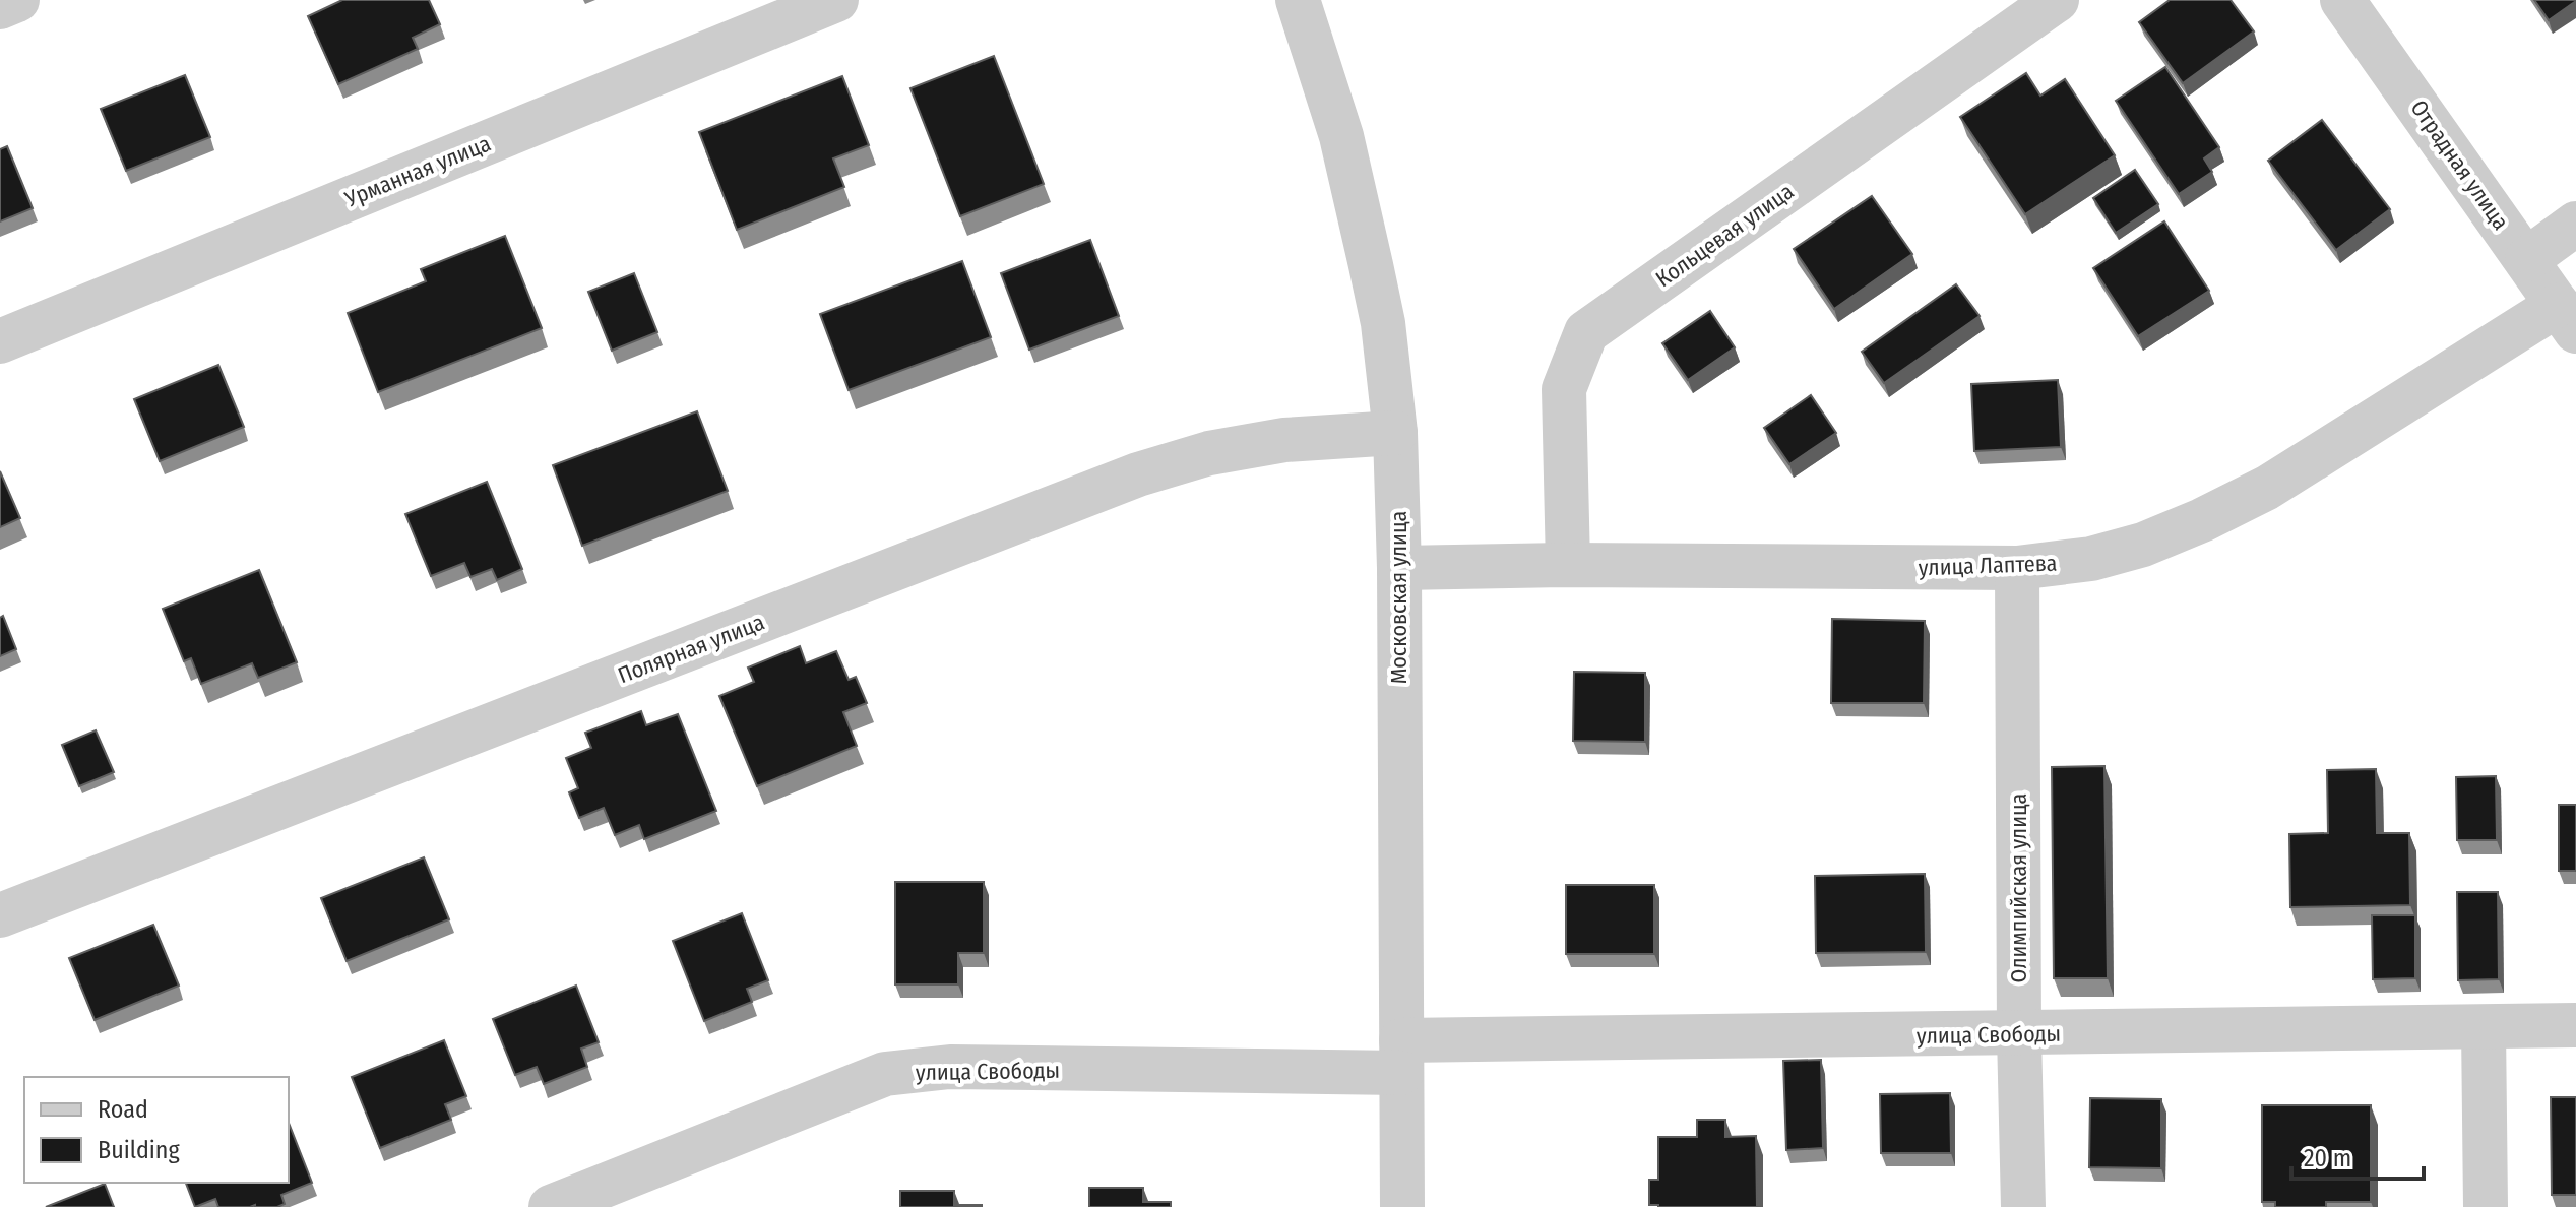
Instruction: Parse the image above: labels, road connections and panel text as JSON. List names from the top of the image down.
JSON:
{
  "streets": {
    "street": [
      "Отрадная улица",
      "Урманная улица",
      "Кольцевая улица",
      "улица Лаптева",
      "Московская улица",
      "Полярная улица",
      "Олимпийская улица",
      "улица Свободы"
    ]
  },
  "crossings": [
    ["Отрадная улица", "улица Лаптева"],
    ["Кольцевая улица", "улица Лаптева"],
    ["улица Лаптева", "Московская улица"],
    ["улица Лаптева", "Олимпийская улица"],
    ["Московская улица", "Полярная улица"],
    ["Московская улица", "улица Свободы"],
    ["Олимпийская улица", "улица Свободы"]
  ],
  "legend": ["Road", "Building"],
  "scale_bar": "20 m"
}
